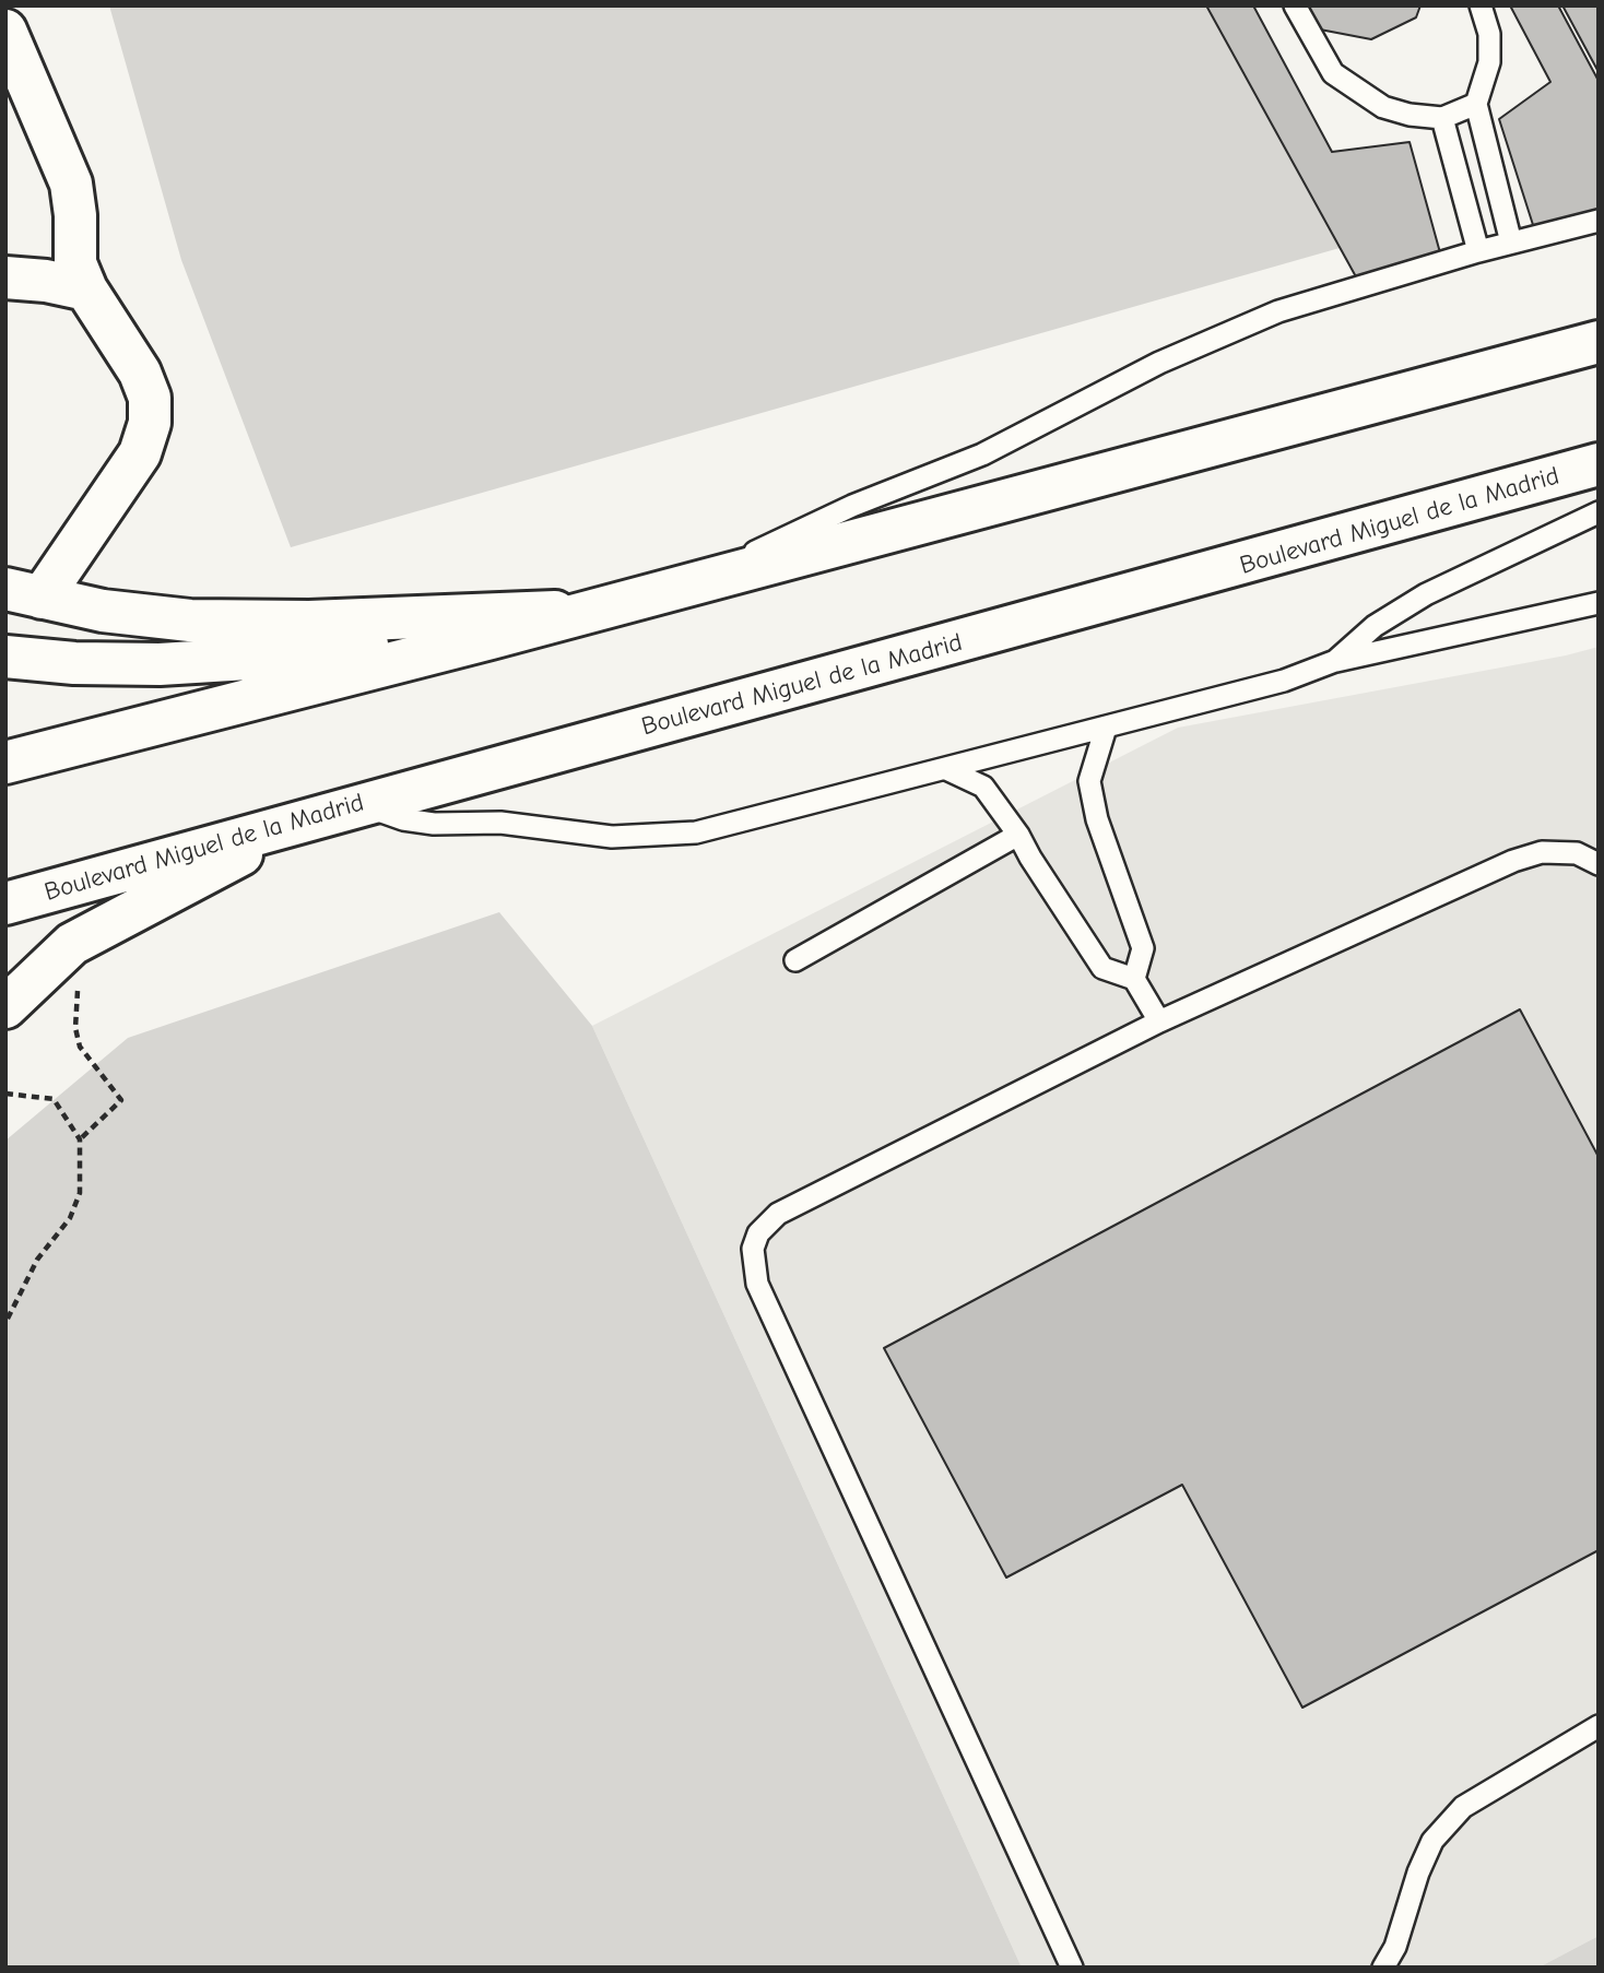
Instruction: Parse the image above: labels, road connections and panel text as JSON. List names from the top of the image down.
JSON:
{
  "streets": {
    "main road": ["Boulevard Miguel de la Madrid"]
  }
}
